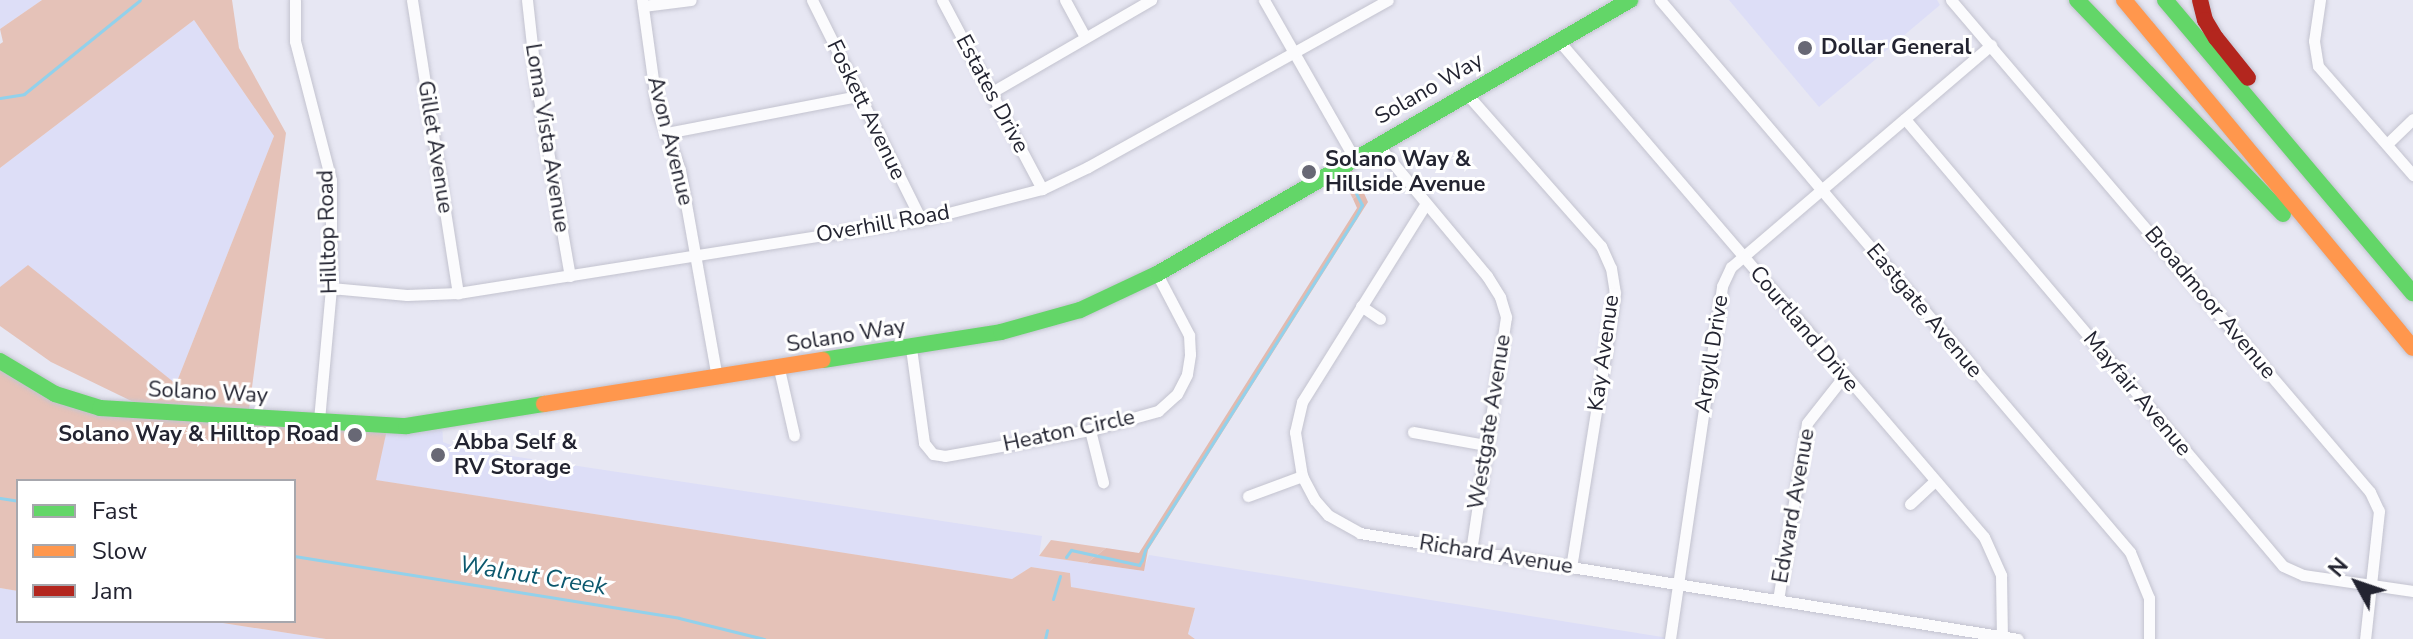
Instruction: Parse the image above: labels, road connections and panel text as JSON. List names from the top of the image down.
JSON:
{
  "streets": {
    "main road": ["Solano Way"],
    "street": [
      "Estates Drive",
      "Foskett Avenue",
      "Loma Vista Avenue",
      "Avon Avenue",
      "Gillet Avenue",
      "Overhill Road",
      "Hilltop Road",
      "Broadmoor Avenue",
      "Eastgate Avenue",
      "Courtland Drive",
      "Kay Avenue",
      "Argyll Drive",
      "Mayfair Avenue",
      "Westgate Avenue",
      "Heaton Circle",
      "Edward Avenue",
      "Richard Avenue"
    ]
  },
  "crossings": [
    ["Solano Way", "Avon Avenue"],
    ["Solano Way", "Hilltop Road"],
    ["Solano Way", "Courtland Drive"],
    ["Solano Way", "Kay Avenue"],
    ["Solano Way", "Westgate Avenue"],
    ["Solano Way", "Heaton Circle"],
    ["Estates Drive", "Overhill Road"],
    ["Foskett Avenue", "Overhill Road"],
    ["Loma Vista Avenue", "Overhill Road"],
    ["Avon Avenue", "Overhill Road"],
    ["Gillet Avenue", "Overhill Road"],
    ["Overhill Road", "Hilltop Road"],
    ["Broadmoor Avenue", "Argyll Drive"],
    ["Broadmoor Avenue", "Mayfair Avenue"],
    ["Eastgate Avenue", "Argyll Drive"],
    ["Courtland Drive", "Argyll Drive"],
    ["Courtland Drive", "Edward Avenue"],
    ["Courtland Drive", "Richard Avenue"],
    ["Kay Avenue", "Richard Avenue"],
    ["Argyll Drive", "Mayfair Avenue"],
    ["Argyll Drive", "Richard Avenue"],
    ["Westgate Avenue", "Richard Avenue"],
    ["Edward Avenue", "Richard Avenue"]
  ],
  "water": ["Walnut Creek"],
  "places": [
    "Dollar General",
    "Solano Way & Hillside Avenue",
    "Solano Way & Hilltop Road",
    "Abba Self & RV Storage"
  ],
  "legend": ["Fast", "Slow", "Jam"],
  "north": "top left"
}
